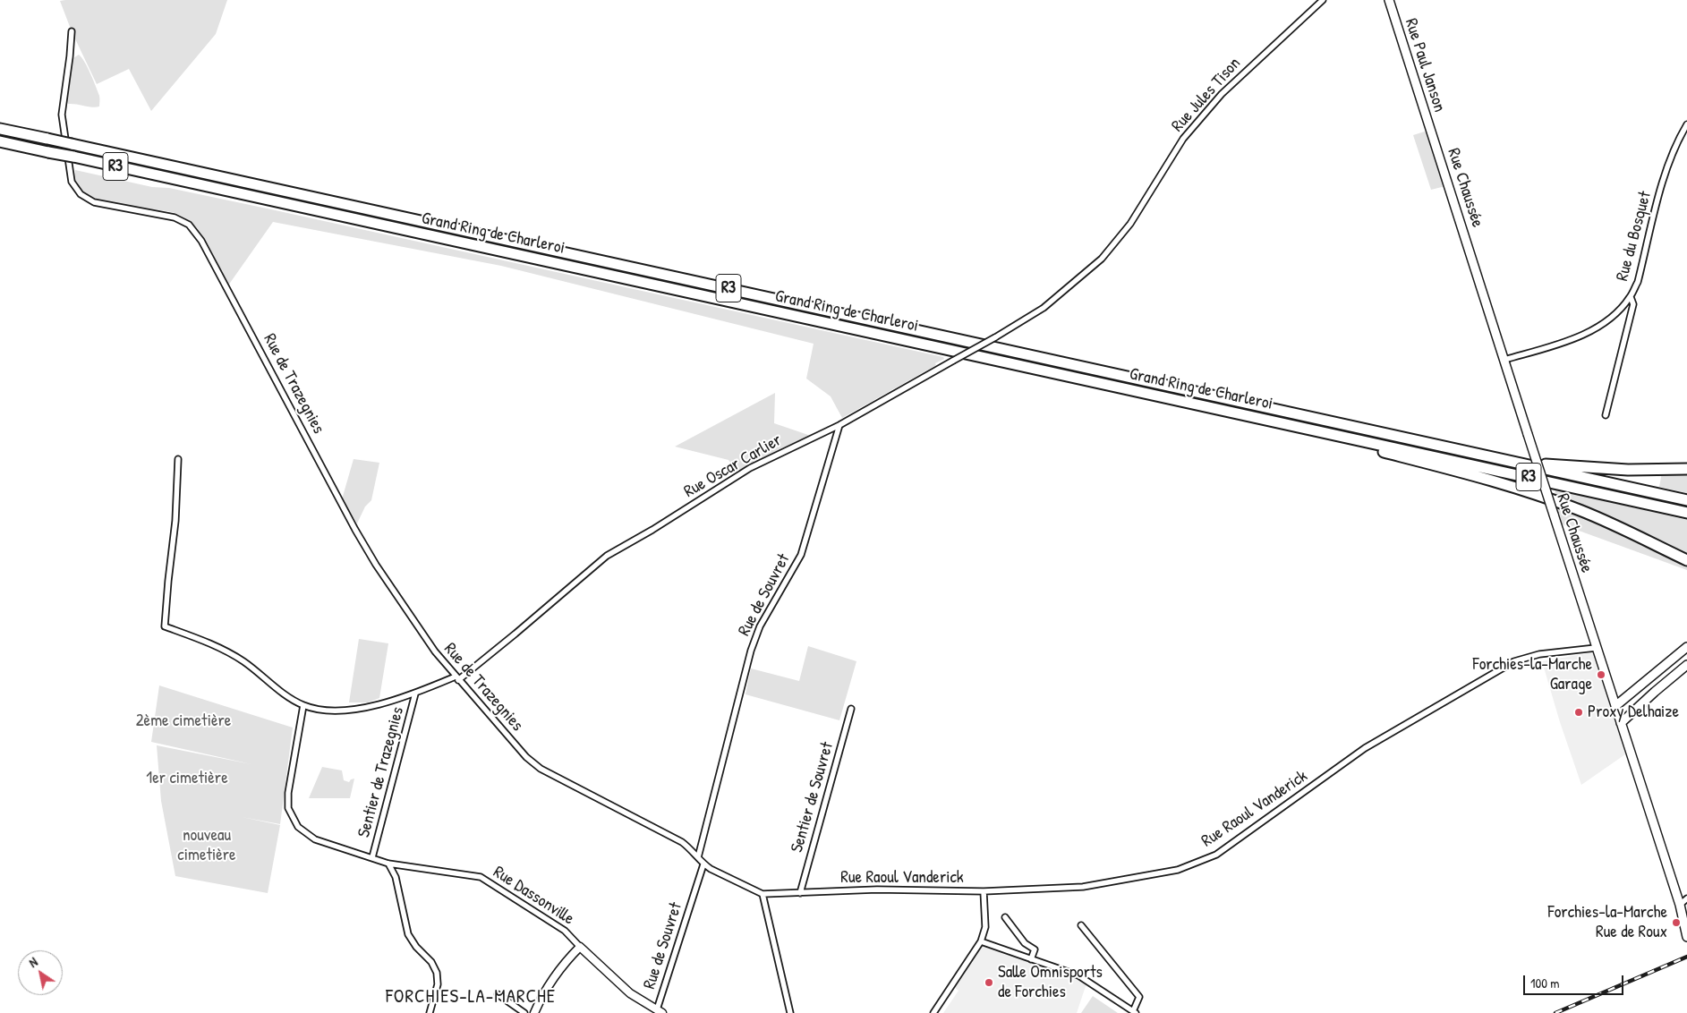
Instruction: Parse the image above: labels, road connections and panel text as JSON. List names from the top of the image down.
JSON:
{
  "streets": {
    "highway": ["R3", "Grand Ring de Charleroi"],
    "main road": ["Rue Paul Janson", "Rue Chaussée"],
    "street": [
      "Rue Jules Tison",
      "Rue du Bosquet",
      "Rue de Trazegnies",
      "Rue Oscar Carlier",
      "Rue de Souvret",
      "Sentier de Trazegnies",
      "Sentier de Souvret",
      "Rue Raoul Vanderick",
      "Rue Dassonville"
    ]
  },
  "crossings": [
    ["Rue Paul Janson", "Rue Chaussée"],
    ["Rue Jules Tison", "Rue Oscar Carlier"],
    ["Rue Chaussée", "Rue du Bosquet"],
    ["Rue Chaussée", "Rue Raoul Vanderick"],
    ["Rue de Trazegnies", "Rue Oscar Carlier"],
    ["Rue de Trazegnies", "Rue de Souvret"],
    ["Rue de Trazegnies", "Rue Raoul Vanderick"],
    ["Rue Oscar Carlier", "Rue de Souvret"],
    ["Rue Oscar Carlier", "Sentier de Trazegnies"],
    ["Rue Oscar Carlier", "Rue Dassonville"],
    ["Sentier de Trazegnies", "Rue Dassonville"],
    ["Sentier de Souvret", "Rue Raoul Vanderick"]
  ],
  "districts": ["FORCHIES-LA-MARCHE"],
  "parks": ["2ème cimetière", "1er cimetière", "nouveau cimetière"],
  "places": [
    "Forchies-la-Marche Garage",
    "Proxy Delhaize",
    "Forchies-la-Marche Rue de Roux",
    "Salle Omnisports de Forchies"
  ],
  "scale_bar": "100 m",
  "north": "top left"
}
